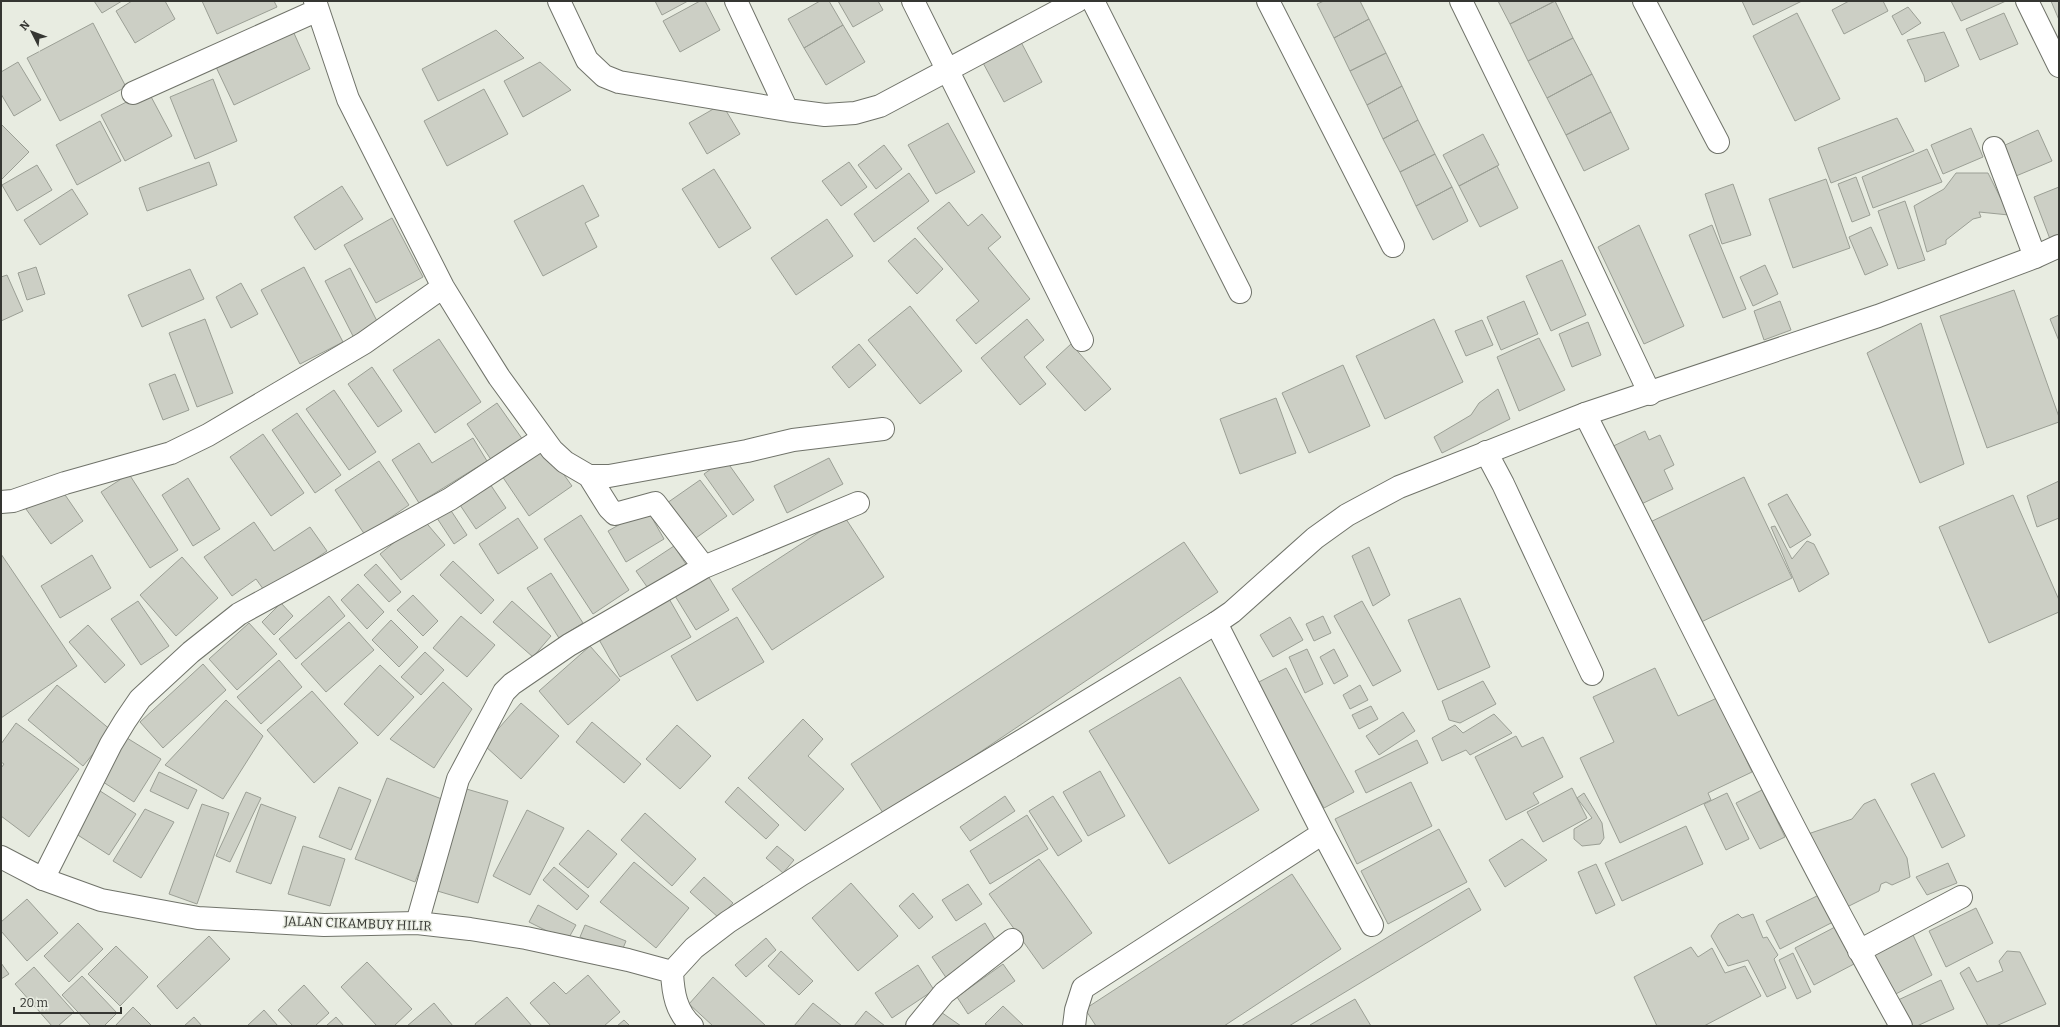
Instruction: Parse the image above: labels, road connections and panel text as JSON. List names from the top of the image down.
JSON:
{
  "streets": {
    "street": ["JALAN CIKAMBUY HILIR"]
  },
  "scale_bar": "20 m",
  "north": "top left"
}
